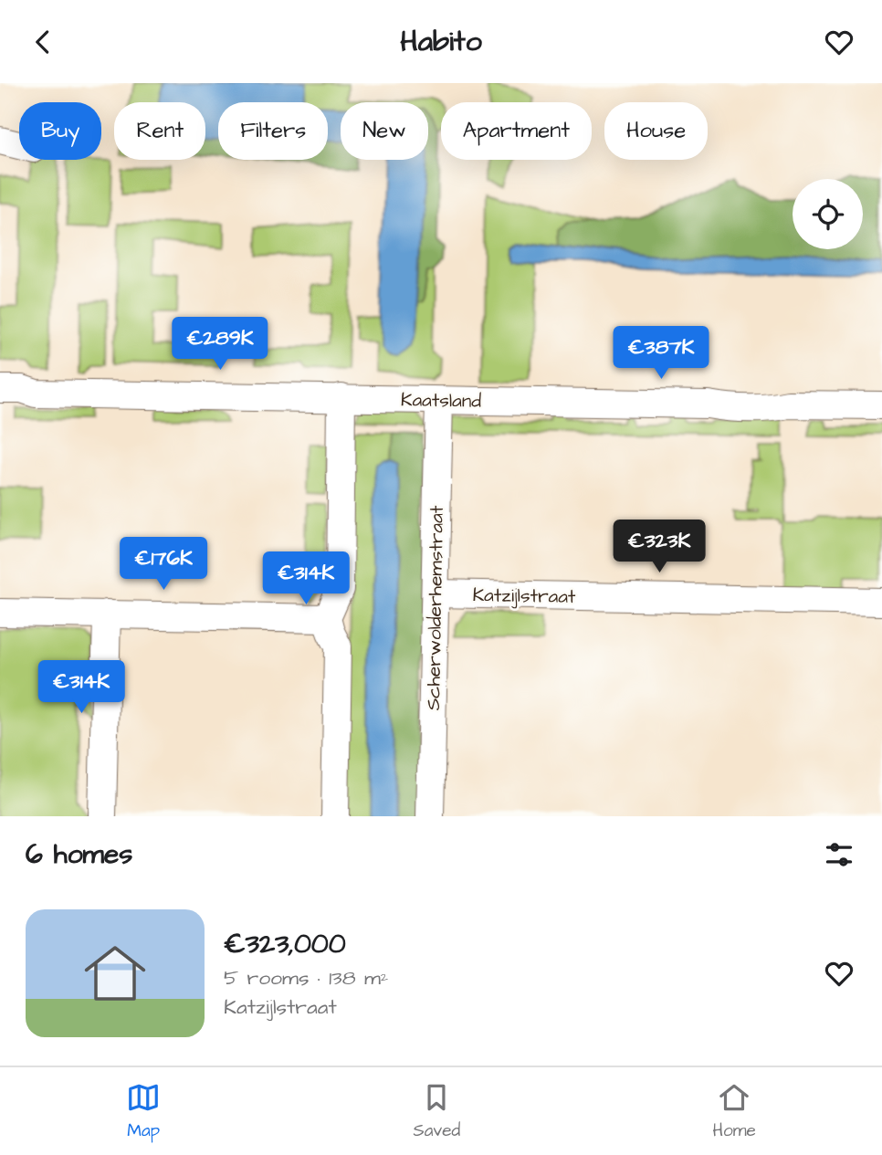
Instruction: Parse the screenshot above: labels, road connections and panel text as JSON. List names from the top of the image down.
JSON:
{
  "streets": {
    "street": ["Kaatsland", "Katzijlstraat", "Scherwolderhemstraat"]
  },
  "crossings": [
    ["Kaatsland", "Scherwolderhemstraat"],
    ["Katzijlstraat", "Scherwolderhemstraat"]
  ],
  "page": {
    "header": "Habito",
    "chip": [
      "Buy",
      "Rent",
      "Filters",
      "New",
      "Apartment",
      "House"
    ],
    "price": [
      "€289K",
      "€387K",
      "€323K",
      "€176K",
      "€314K",
      "€314K"
    ],
    "heading": "6 homes",
    "list": [
      {
        "name": "€323,000",
        "note": "5 rooms · 138 m² · Katzijlstraat"
      }
    ],
    "tabs": ["Map", "Saved", "Home"]
  }
}
